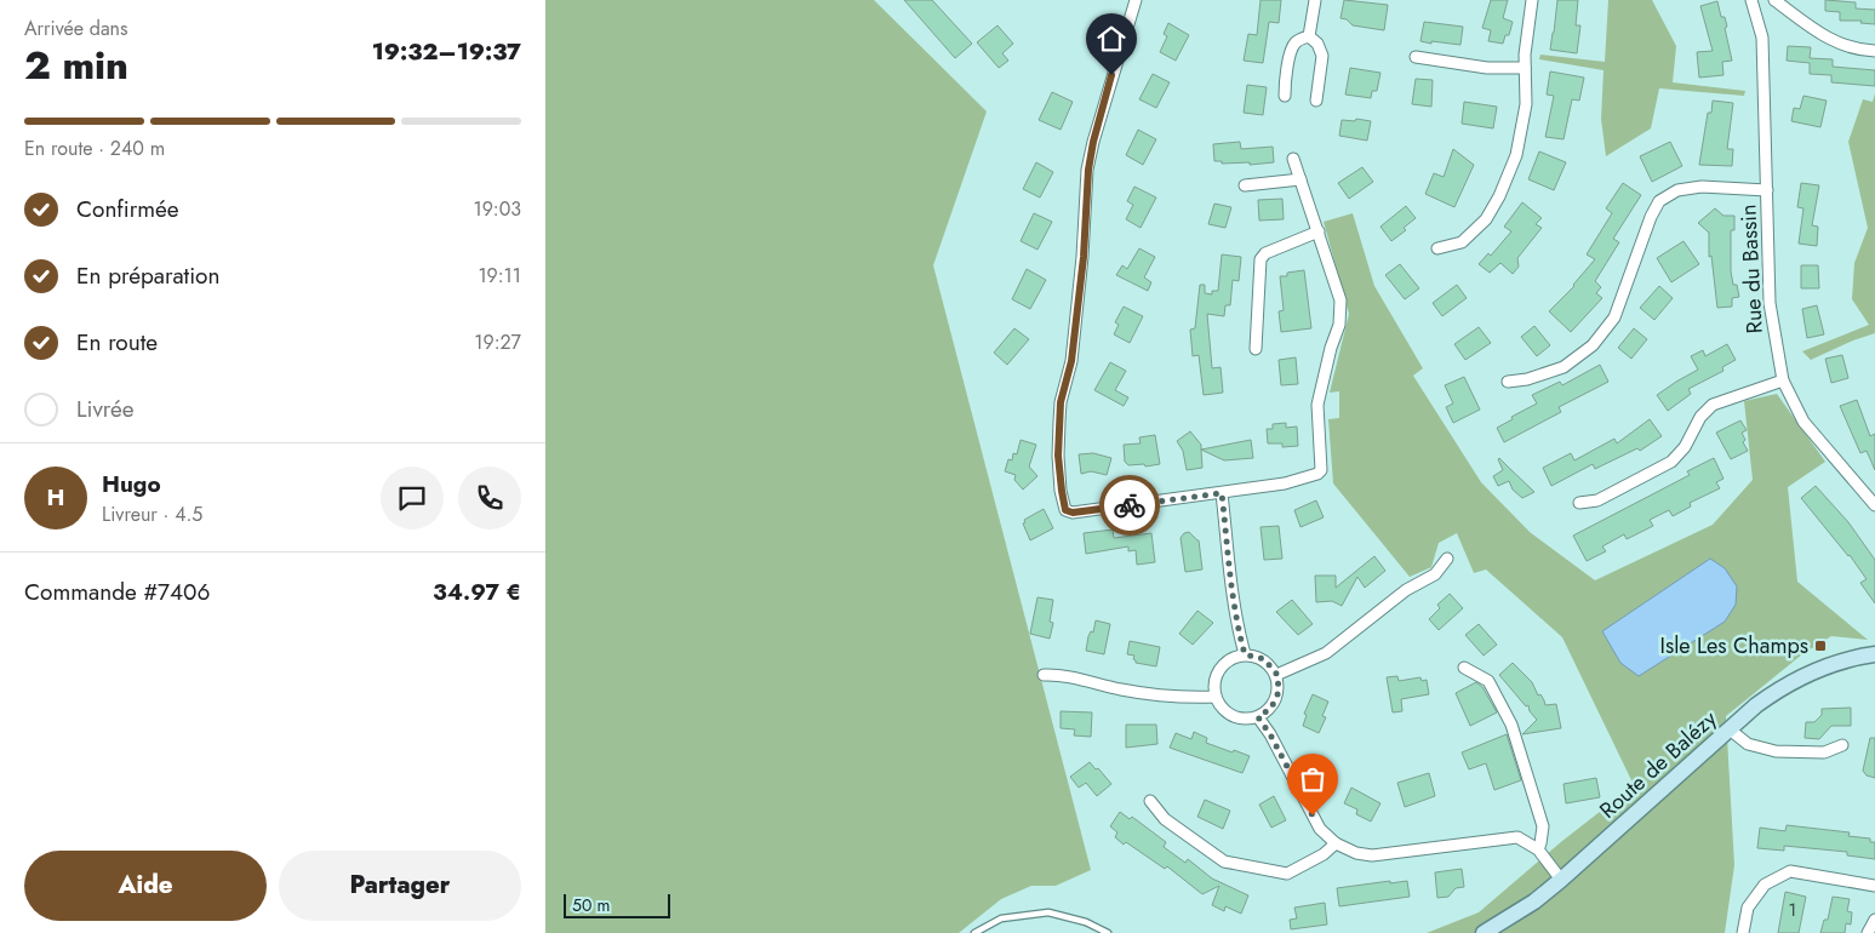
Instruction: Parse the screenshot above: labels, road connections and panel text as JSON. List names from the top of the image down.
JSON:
{
  "streets": {
    "main road": ["Route de Balézy"],
    "street": ["Rue du Bassin"]
  },
  "places": {
    "transit": ["Isle Les Champs"]
  },
  "house_numbers": ["1"],
  "scale_bar": "50 m",
  "page": {
    "heading": ["2 min", "Arrivée dans", "19:32–19:37"],
    "panel": [
      "Hugo",
      "Livreur · 4.5",
      "Commande #7406",
      "34.97 €"
    ],
    "bar": "En route · 240 m",
    "list": [
      ["Confirmée", "19:03"],
      ["En préparation", "19:11"],
      ["En route", "19:27"],
      "Livrée"
    ],
    "round": "H",
    "buttons": ["Aide", "Partager"],
    "scale": "50 m"
  }
}
